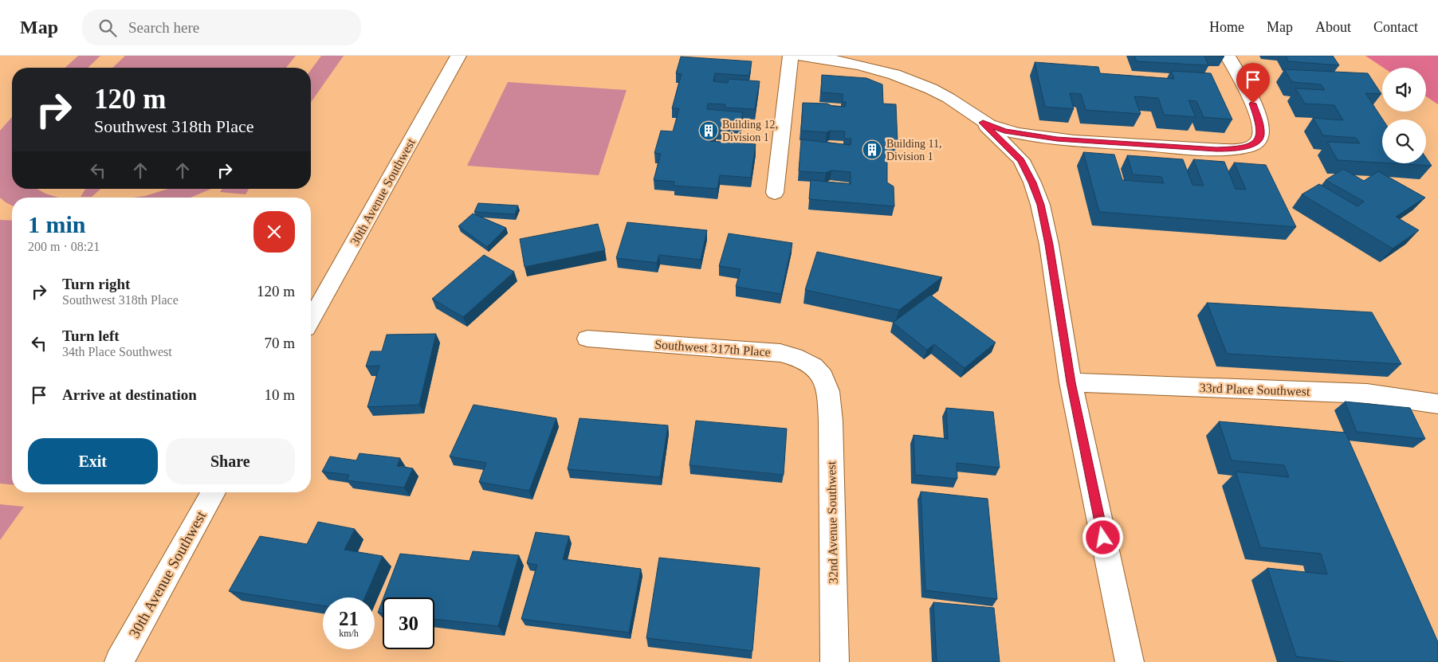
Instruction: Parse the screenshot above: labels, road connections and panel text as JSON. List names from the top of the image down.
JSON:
{
  "streets": {
    "street": [
      "30th Avenue Southwest",
      "Southwest 317th Place",
      "33rd Place Southwest",
      "32nd Avenue Southwest"
    ]
  },
  "crossings": [
    ["Southwest 317th Place", "32nd Avenue Southwest"]
  ],
  "places": {
    "building": ["Building 12, Division 1", "Building 11, Division 1"]
  },
  "page": {
    "header": "Map",
    "search": "Search here",
    "nav": [
      "Home",
      "Map",
      "About",
      "Contact"
    ],
    "turn": ["120 m", "Southwest 318th Place"],
    "heading": ["1 min", "200 m · 08:21"],
    "list": [
      {
        "name": "Turn right",
        "note": "Southwest 318th Place",
        "value": "120 m"
      },
      {
        "name": "Turn left",
        "note": "34th Place Southwest",
        "value": "70 m"
      },
      {
        "name": "Arrive at destination",
        "value": "10 m"
      }
    ],
    "buttons": ["Exit", "Share"],
    "speed": "21 km/h",
    "limit": "30"
  }
}
